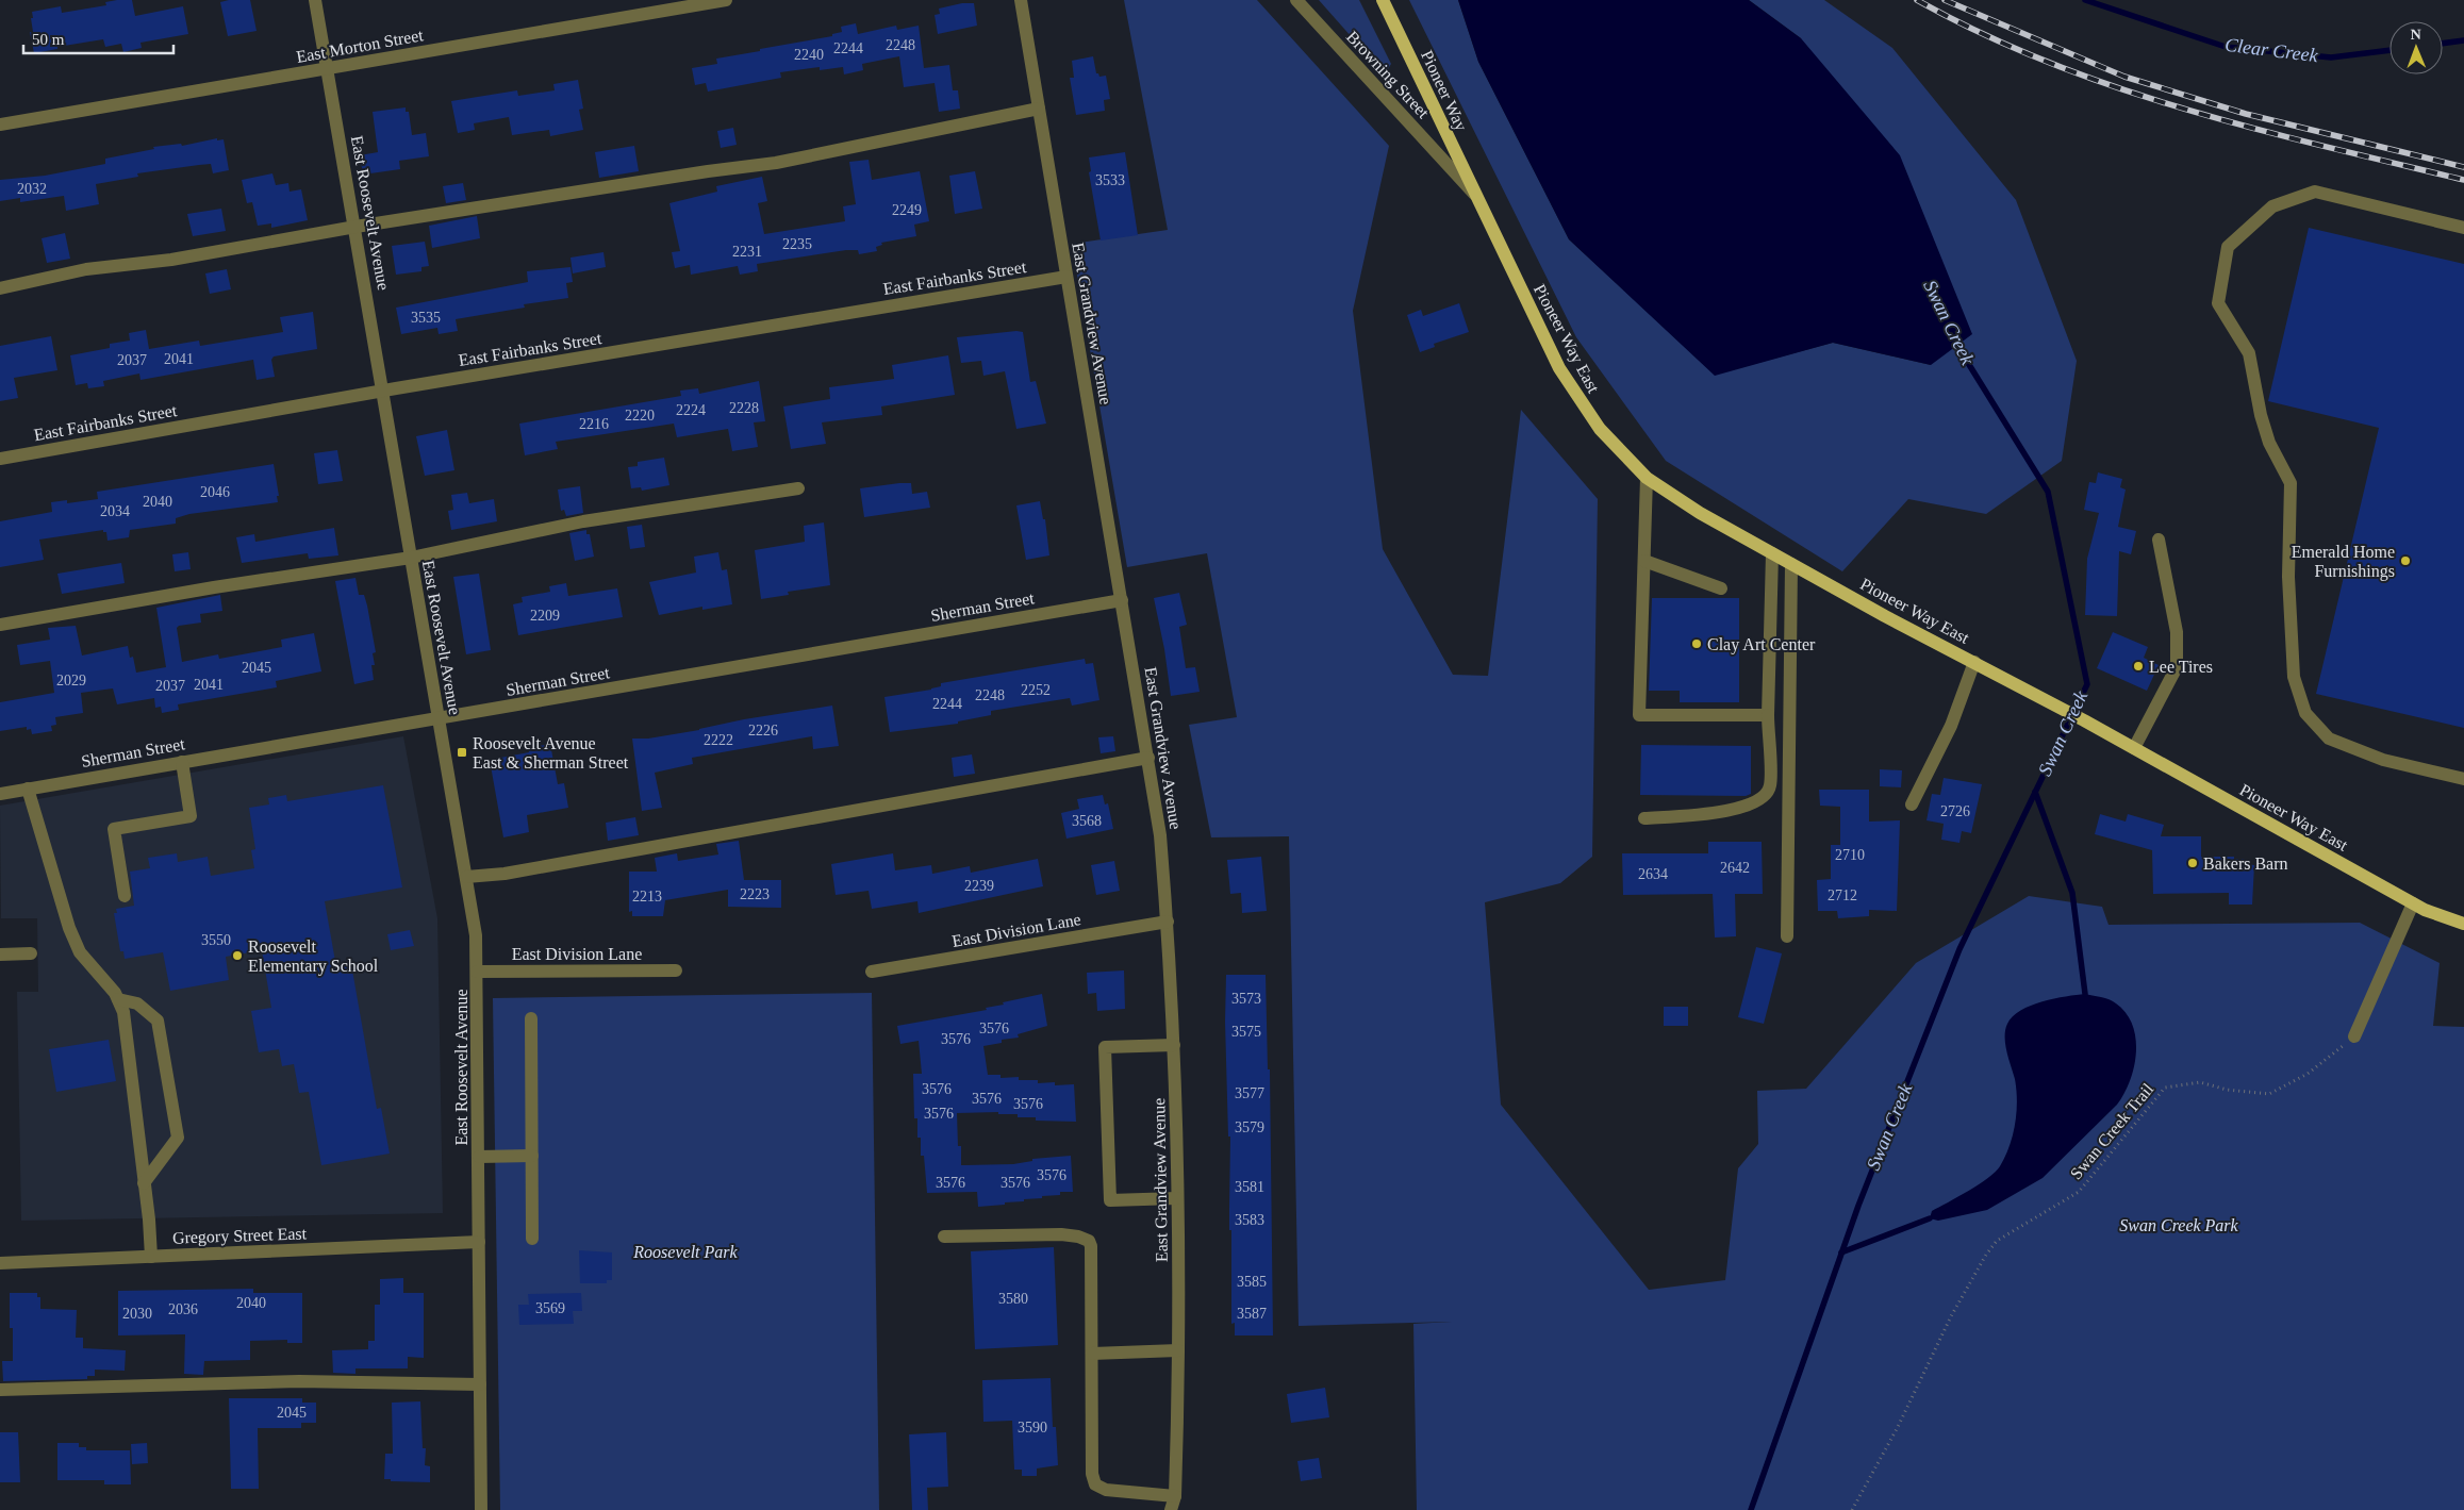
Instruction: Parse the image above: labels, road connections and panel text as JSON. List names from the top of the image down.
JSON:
{
  "streets": {
    "main road": ["Pioneer Way", "Pioneer Way East"],
    "street": [
      "East Morton Street",
      "Browning Street",
      "East Roosevelt Avenue",
      "East Fairbanks Street",
      "East Grandview Avenue",
      "Sherman Street",
      "East Division Lane",
      "Gregory Street East"
    ],
    "path": ["Swan Creek Trail"]
  },
  "crossings": [
    ["East Morton Street", "East Roosevelt Avenue"],
    ["Browning Street", "Pioneer Way"],
    ["Browning Street", "Pioneer Way East"],
    ["Pioneer Way", "Pioneer Way East"],
    ["East Roosevelt Avenue", "East Fairbanks Street"],
    ["East Roosevelt Avenue", "Sherman Street"],
    ["East Roosevelt Avenue", "East Division Lane"],
    ["East Roosevelt Avenue", "Gregory Street East"],
    ["East Fairbanks Street", "East Grandview Avenue"],
    ["East Grandview Avenue", "Sherman Street"],
    ["East Grandview Avenue", "East Division Lane"]
  ],
  "water": ["Clear Creek", "Swan Creek"],
  "parks": ["Swan Creek Park", "Roosevelt Park"],
  "places": {
    "other": [
      "Emerald Home Furnishings",
      "Clay Art Center",
      "Lee Tires",
      "Bakers Barn",
      "Roosevelt Elementary School"
    ],
    "transit": ["Roosevelt Avenue East & Sherman Street"]
  },
  "house_numbers": [
    "2248",
    "2244",
    "2240",
    "3533",
    "2032",
    "2249",
    "2235",
    "2231",
    "3535",
    "2041",
    "2037",
    "2228",
    "2224",
    "2220",
    "2216",
    "2046",
    "2040",
    "2034",
    "2209",
    "2045",
    "2029",
    "2041",
    "2037",
    "2252",
    "2248",
    "2244",
    "2226",
    "2222",
    "2726",
    "3568",
    "2710",
    "2642",
    "2634",
    "2239",
    "2223",
    "2712",
    "2213",
    "3550",
    "3573",
    "3576",
    "3575",
    "3576",
    "3576",
    "3577",
    "3576",
    "3576",
    "3576",
    "3579",
    "3576",
    "3576",
    "3576",
    "3581",
    "3583",
    "3585",
    "3580",
    "2040",
    "3569",
    "2036",
    "2030",
    "3587",
    "2045",
    "3590"
  ],
  "scale_bar": "50 m",
  "north": "top"
}
